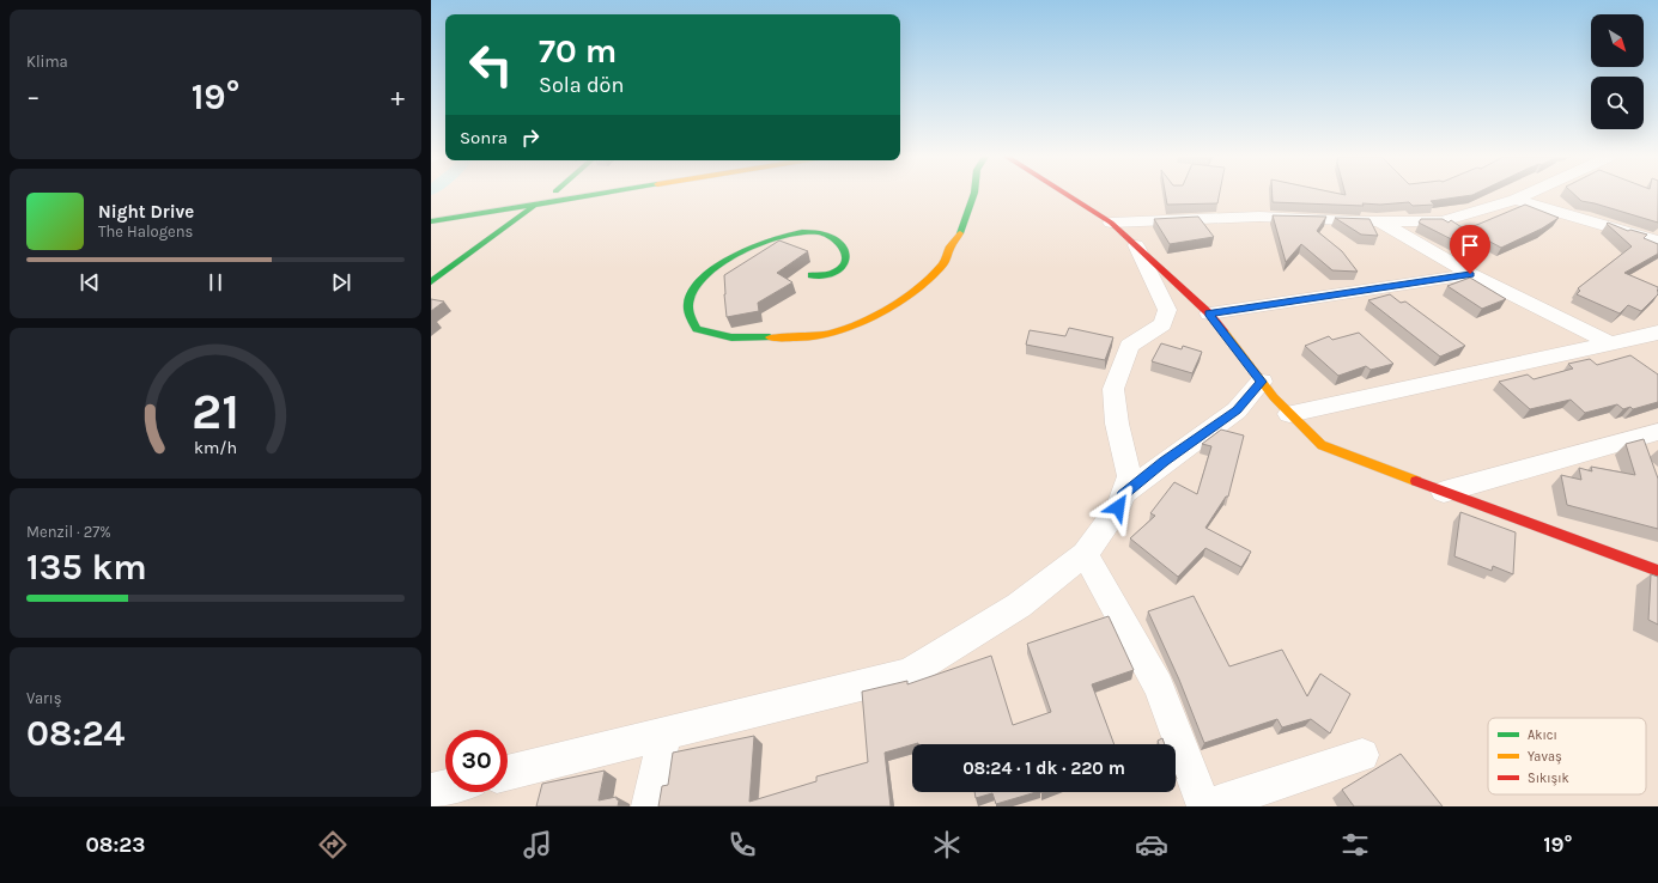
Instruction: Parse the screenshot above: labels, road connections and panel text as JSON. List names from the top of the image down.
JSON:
{
  "legend": ["Akıcı", "Yavaş", "Sıkışık"],
  "north": "bottom right",
  "page": {
    "tile": [
      "Klima",
      ["Menzil · 27%", "135 km"],
      ["Varış", "08:24"]
    ],
    "turn": ["70 m", "Sola dön"],
    "heat": ["−", "19°", "+"],
    "then": "Sonra",
    "song": ["Night Drive", "The Halogens"],
    "limit": "30",
    "trip": "08:24 · 1 dk · 220 m",
    "tabs": ["08:23", "19°"],
    "gauge": ["21", "km/h"]
  }
}
